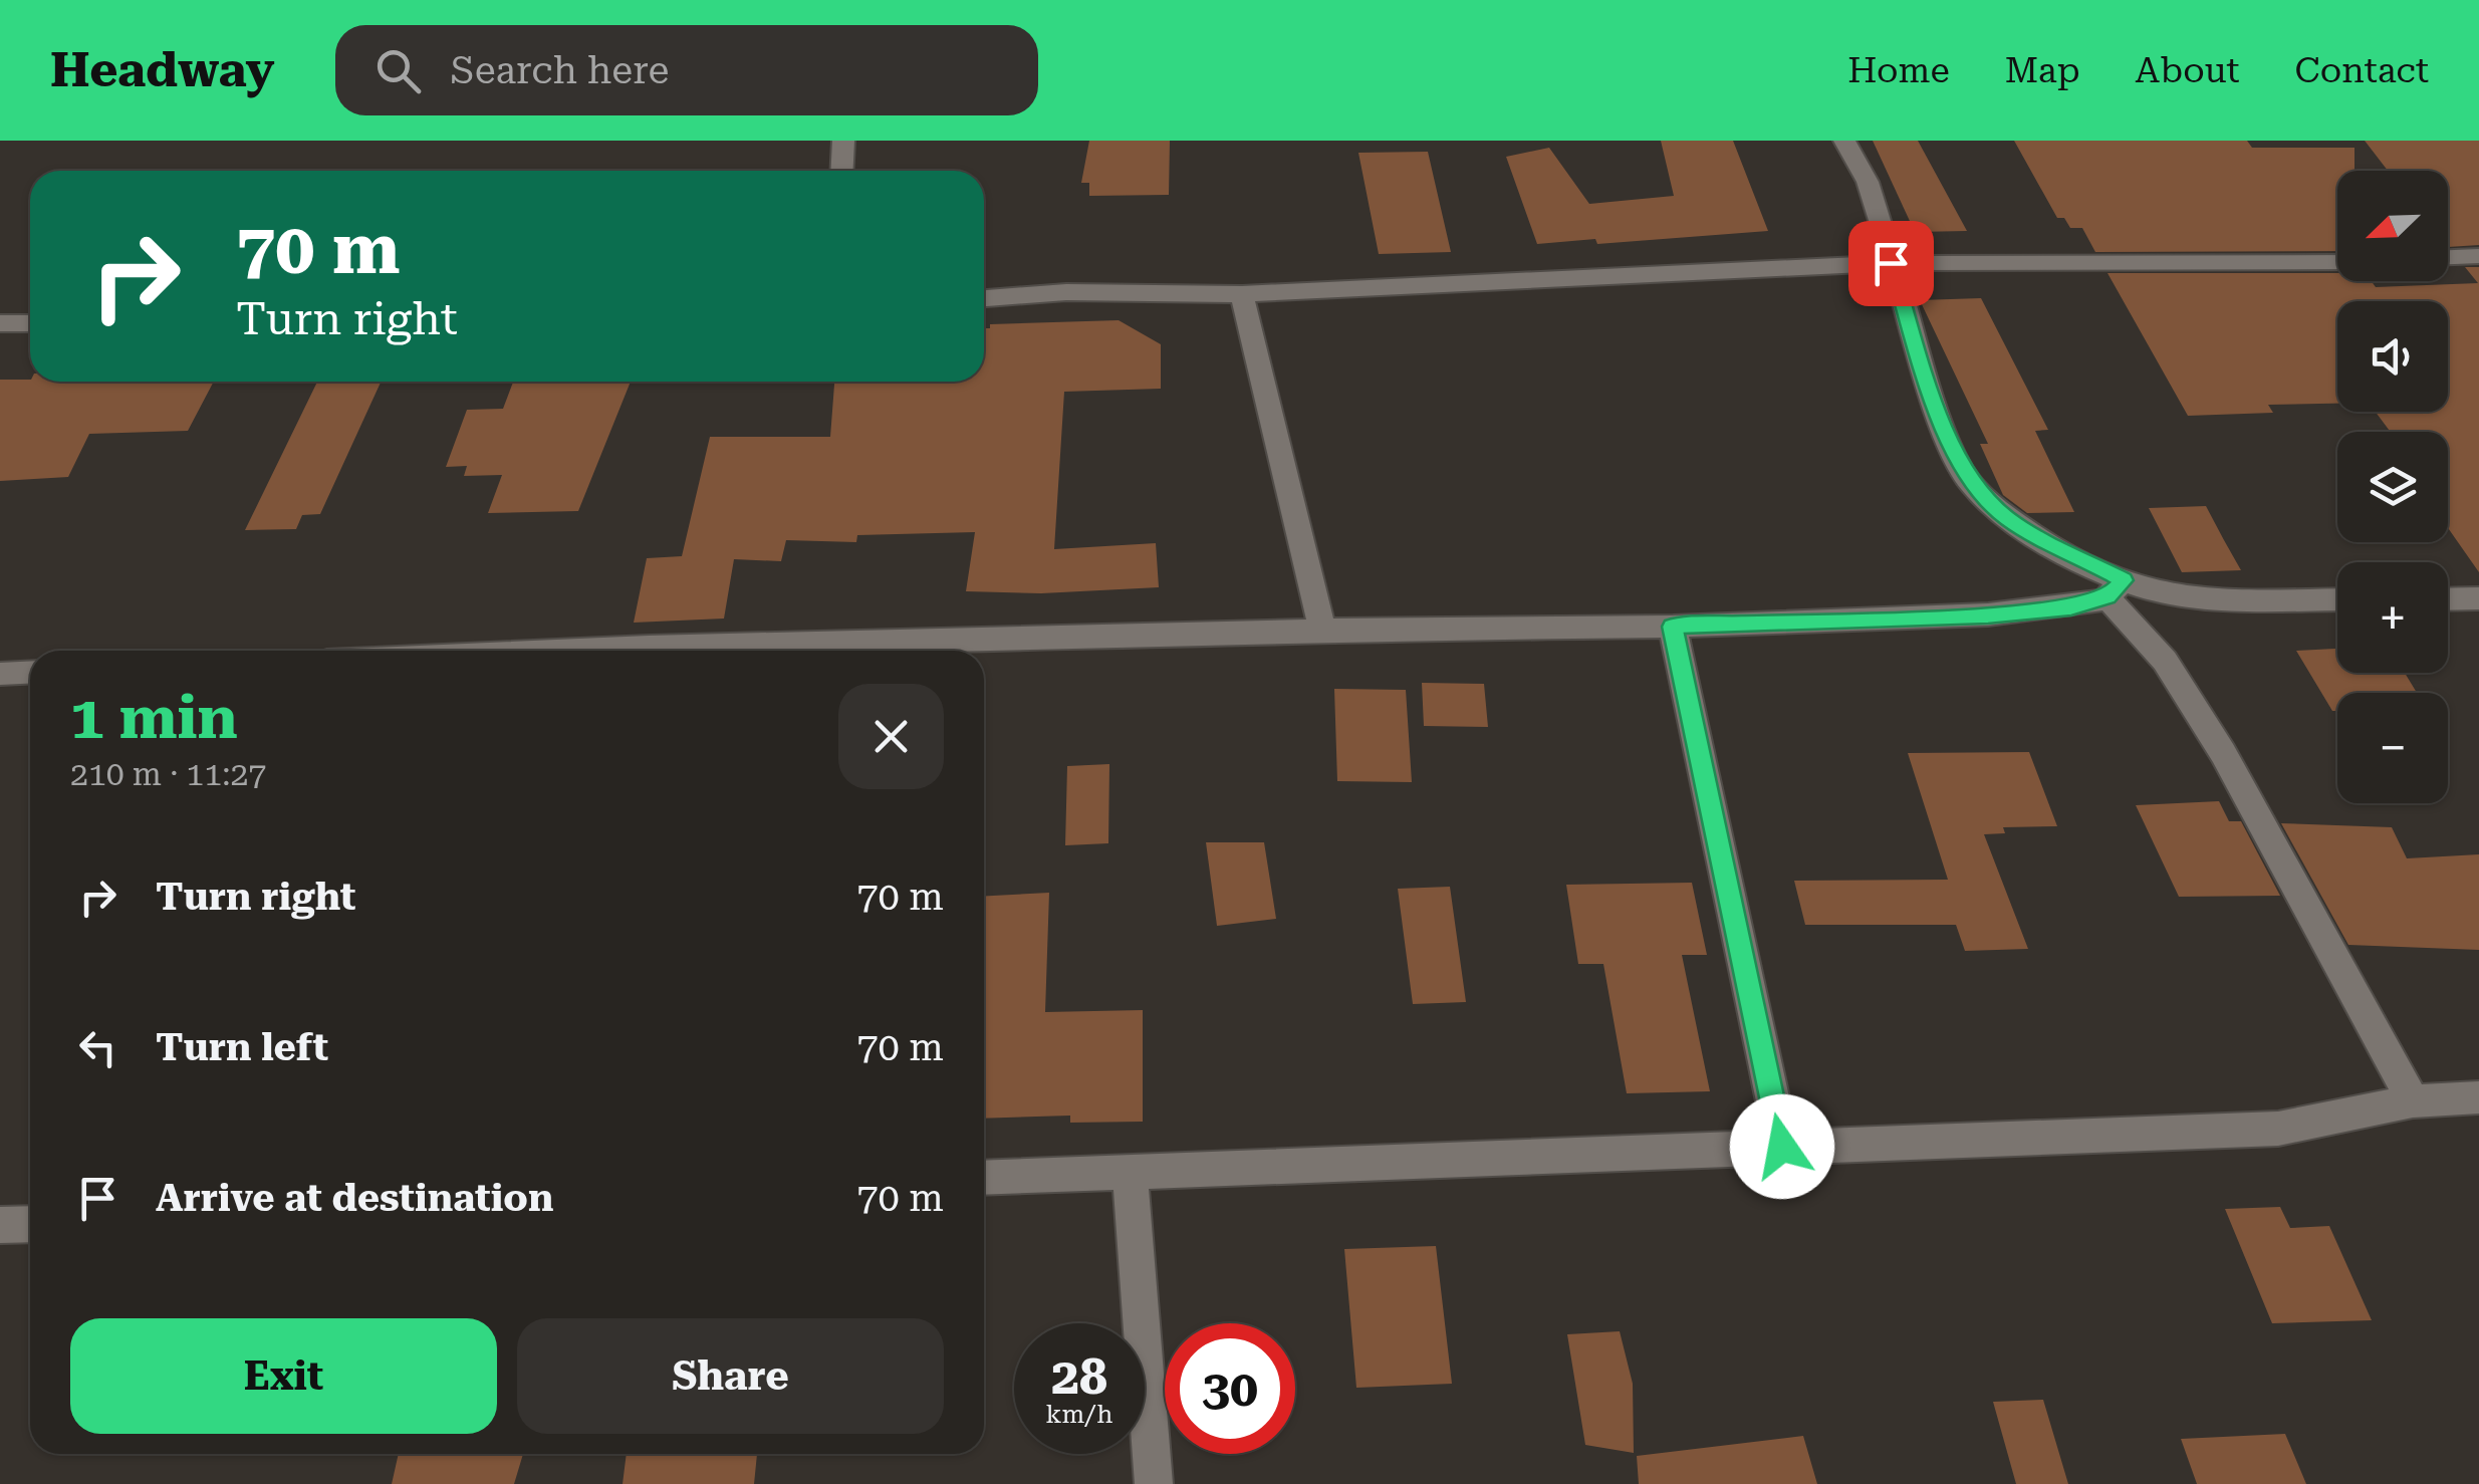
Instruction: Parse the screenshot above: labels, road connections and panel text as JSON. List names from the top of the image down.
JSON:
{
  "north": "bottom left",
  "page": {
    "header": "Headway",
    "search": "Search here",
    "nav": [
      "Home",
      "Map",
      "About",
      "Contact"
    ],
    "map_buttons": ["+", "−"],
    "turn": ["70 m", "Turn right"],
    "heading": ["1 min", "210 m · 11:27"],
    "list": [
      {
        "name": "Turn right",
        "value": "70 m"
      },
      {
        "name": "Turn left",
        "value": "70 m"
      },
      {
        "name": "Arrive at destination",
        "value": "70 m"
      }
    ],
    "buttons": ["Exit", "Share"],
    "speed": "28 km/h",
    "limit": "30"
  }
}
